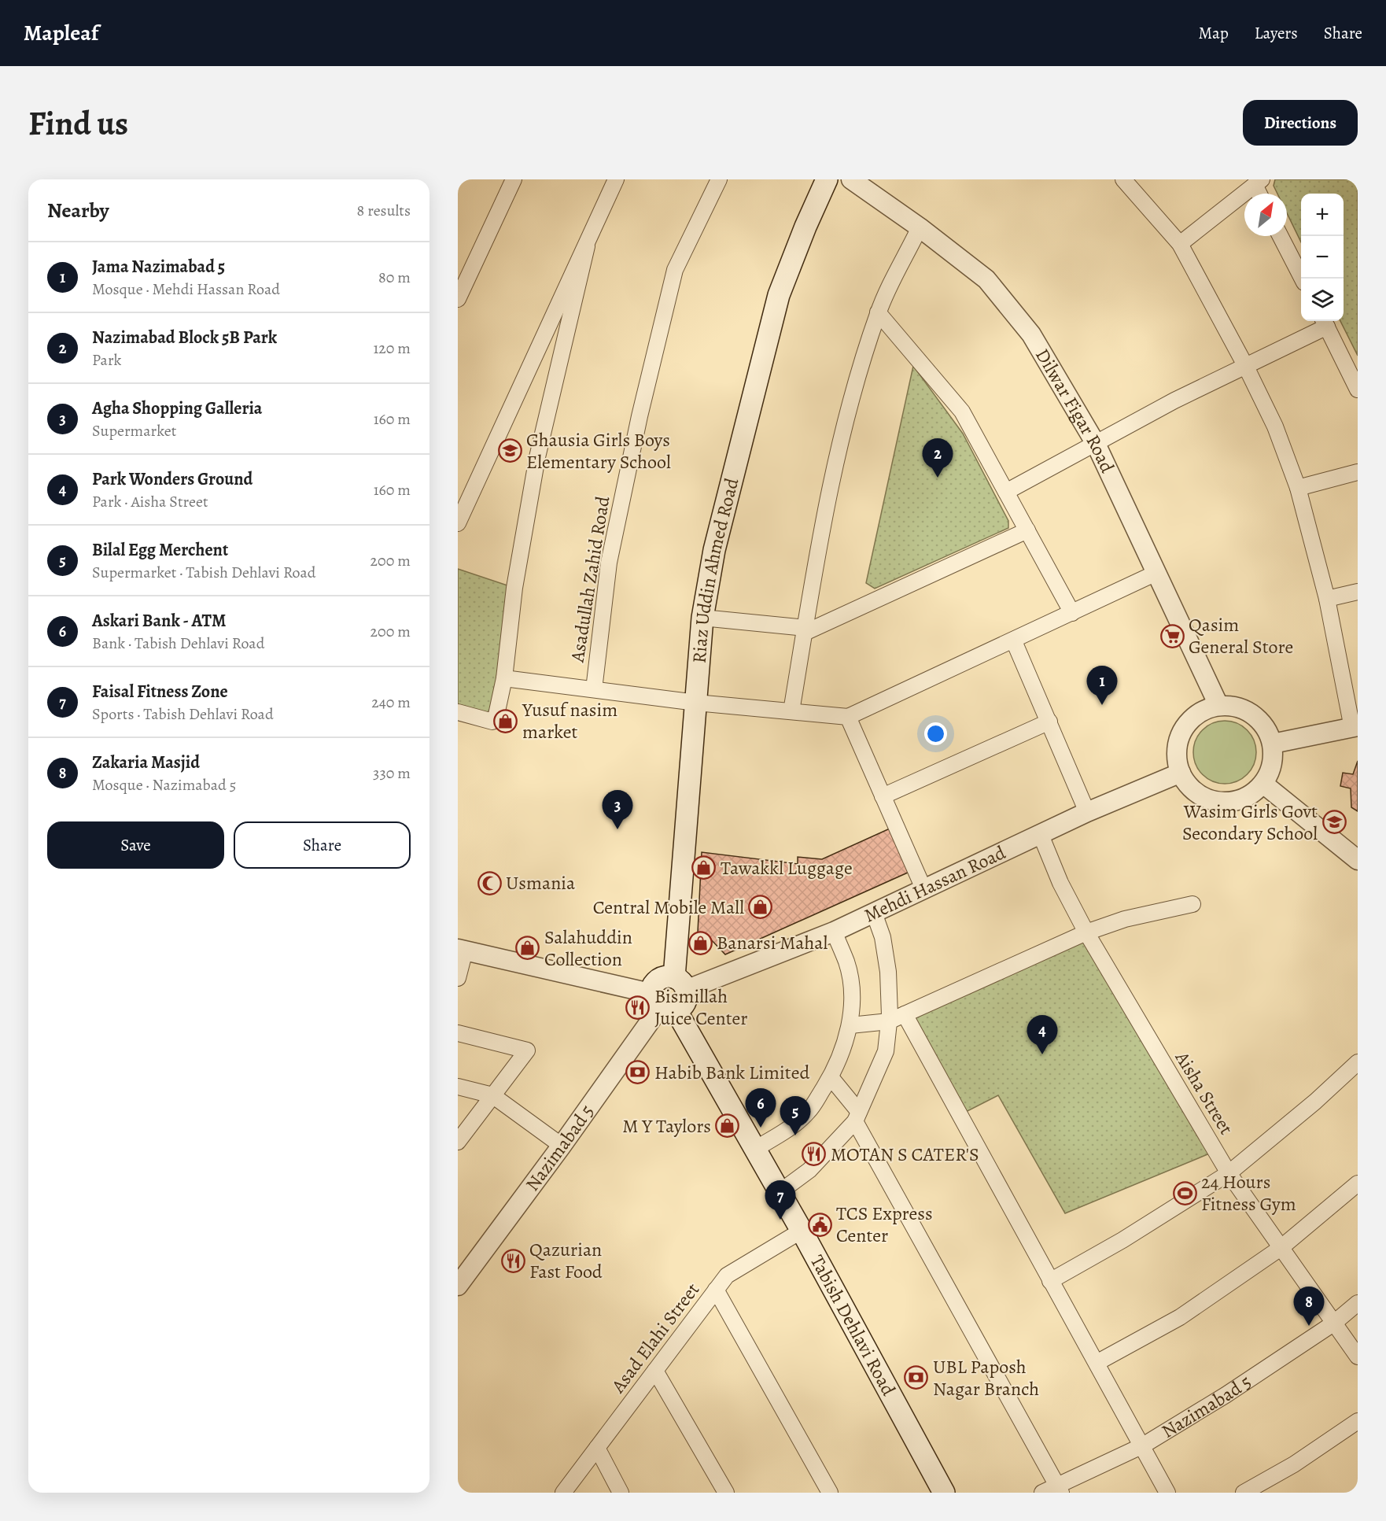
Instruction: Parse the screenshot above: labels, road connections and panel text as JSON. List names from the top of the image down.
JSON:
{
  "streets": {
    "main road": ["Riaz Uddin Ahmed Road", "Tabish Dehlavi Road"],
    "street": [
      "Dilwar Figar Road",
      "Asadullah Zahid Road",
      "Mehdi Hassan Road",
      "Aisha Street",
      "Nazimabad 5",
      "Asad Elahi Street"
    ]
  },
  "crossings": [
    ["Dilwar Figar Road", "Mehdi Hassan Road"],
    ["Riaz Uddin Ahmed Road", "Mehdi Hassan Road"],
    ["Riaz Uddin Ahmed Road", "Nazimabad 5"],
    ["Riaz Uddin Ahmed Road", "Tabish Dehlavi Road"],
    ["Mehdi Hassan Road", "Aisha Street"],
    ["Aisha Street", "Nazimabad 5"],
    ["Nazimabad 5", "Tabish Dehlavi Road"],
    ["Tabish Dehlavi Road", "Asad Elahi Street"]
  ],
  "places": {
    "school or university": ["Ghausia Girls Boys Elementary School", "Wasim Girls Govt Secondary School"],
    "supermarket": ["Qasim General Store"],
    "shop": [
      "Yusuf nasim market",
      "Tawakkl Luggage",
      "Central Mobile Mall",
      "Banarsi Mahal",
      "Salahuddin Collection",
      "M Y Taylors"
    ],
    "mosque": ["Usmania"],
    "restaurant": ["Bismillah Juice Center", "MOTAN S CATER'S", "Qazurian Fast Food"],
    "bank": ["Habib Bank Limited", "UBL Paposh Nagar Branch"],
    "sports": ["24 Hours Fitness Gym"],
    "public building": ["TCS Express Center"]
  },
  "north": "top right",
  "page": {
    "header": "Mapleaf",
    "nav": ["Map", "Layers", "Share"],
    "buttons": [
      "Directions",
      ["Save", "Share"]
    ],
    "title": "Find us",
    "heading": ["Nearby", "8 results"],
    "map_buttons": ["+", "−"],
    "list": [
      {
        "mark": "1",
        "name": "Jama Nazimabad 5",
        "note": "Mosque · Mehdi Hassan Road",
        "value": "80 m"
      },
      {
        "mark": "2",
        "name": "Nazimabad Block 5B Park",
        "note": "Park",
        "value": "120 m"
      },
      {
        "mark": "3",
        "name": "Agha Shopping Galleria",
        "note": "Supermarket",
        "value": "160 m"
      },
      {
        "mark": "4",
        "name": "Park Wonders Ground",
        "note": "Park · Aisha Street",
        "value": "160 m"
      },
      {
        "mark": "5",
        "name": "Bilal Egg Merchent",
        "note": "Supermarket · Tabish Dehlavi Road",
        "value": "200 m"
      },
      {
        "mark": "6",
        "name": "Askari Bank - ATM",
        "note": "Bank · Tabish Dehlavi Road",
        "value": "200 m"
      },
      {
        "mark": "7",
        "name": "Faisal Fitness Zone",
        "note": "Sports · Tabish Dehlavi Road",
        "value": "240 m"
      },
      {
        "mark": "8",
        "name": "Zakaria Masjid",
        "note": "Mosque · Nazimabad 5",
        "value": "330 m"
      }
    ],
    "pins": [
      "2",
      "1",
      "3",
      "4",
      "6",
      "5",
      "7",
      "8"
    ]
  }
}
